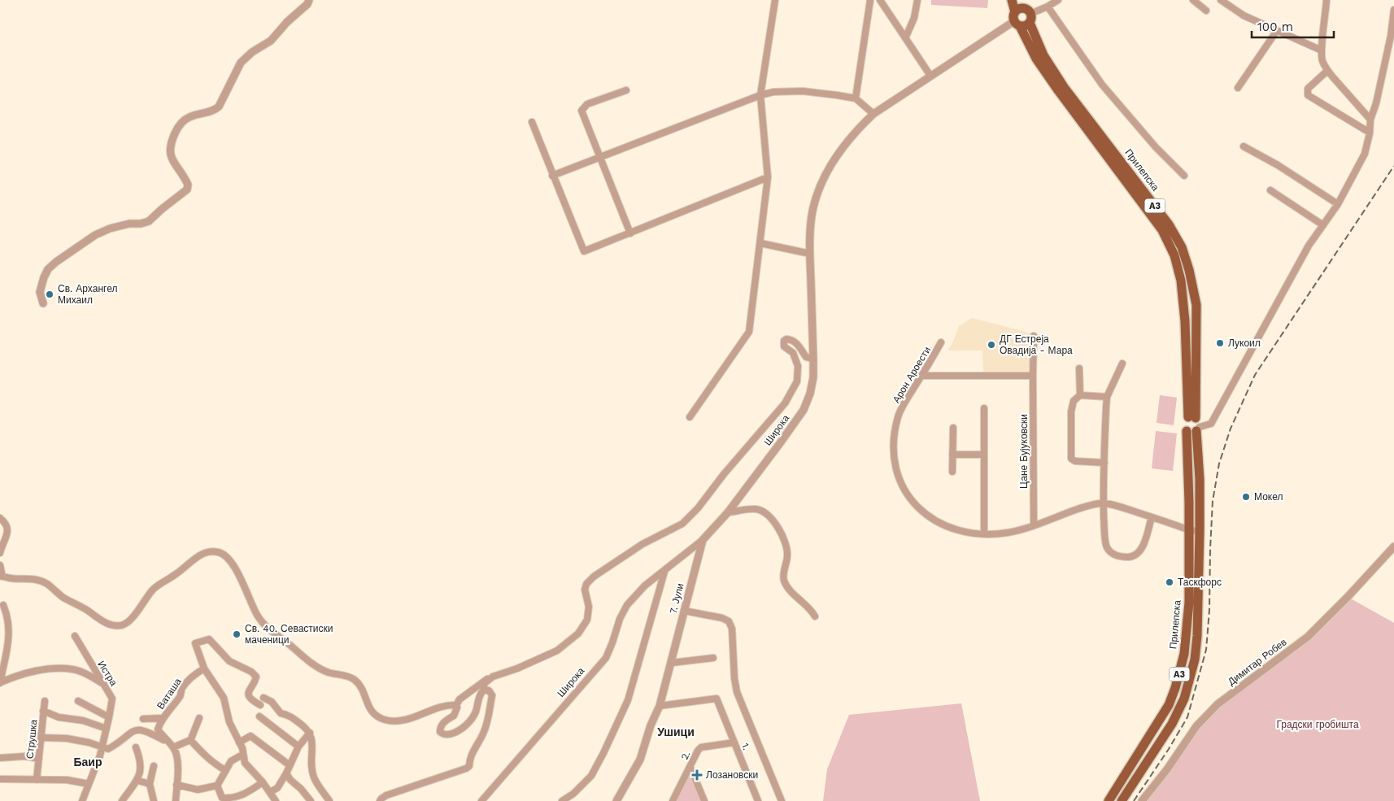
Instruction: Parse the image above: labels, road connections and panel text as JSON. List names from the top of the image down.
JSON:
{
  "streets": {
    "main road": ["Прилепска", "A3"],
    "street": [
      "Арон Ароести",
      "Широка",
      "Цане Бујуковски",
      "7. Јули",
      "Димитар Робев",
      "Истра",
      "Ваташа",
      "Струшка",
      "1.",
      "2."
    ]
  },
  "crossings": [
    ["Прилепска", "Широка"],
    ["Арон Ароести", "Цане Бујуковски"],
    ["Широка", "7. Јули"],
    ["7. Јули", "1."],
    ["1.", "2."]
  ],
  "districts": ["Ушици", "Баир"],
  "parks": ["Градски гробишта"],
  "places": {
    "other": [
      "Св. Архангел Михаил",
      "Лукоил",
      "ДГ Естреја Овадија - Мара",
      "Мокел",
      "Таскфорс",
      "Св. 40. Севастиски маченици"
    ],
    "health": ["Лозановски"]
  },
  "scale_bar": "100 m"
}
